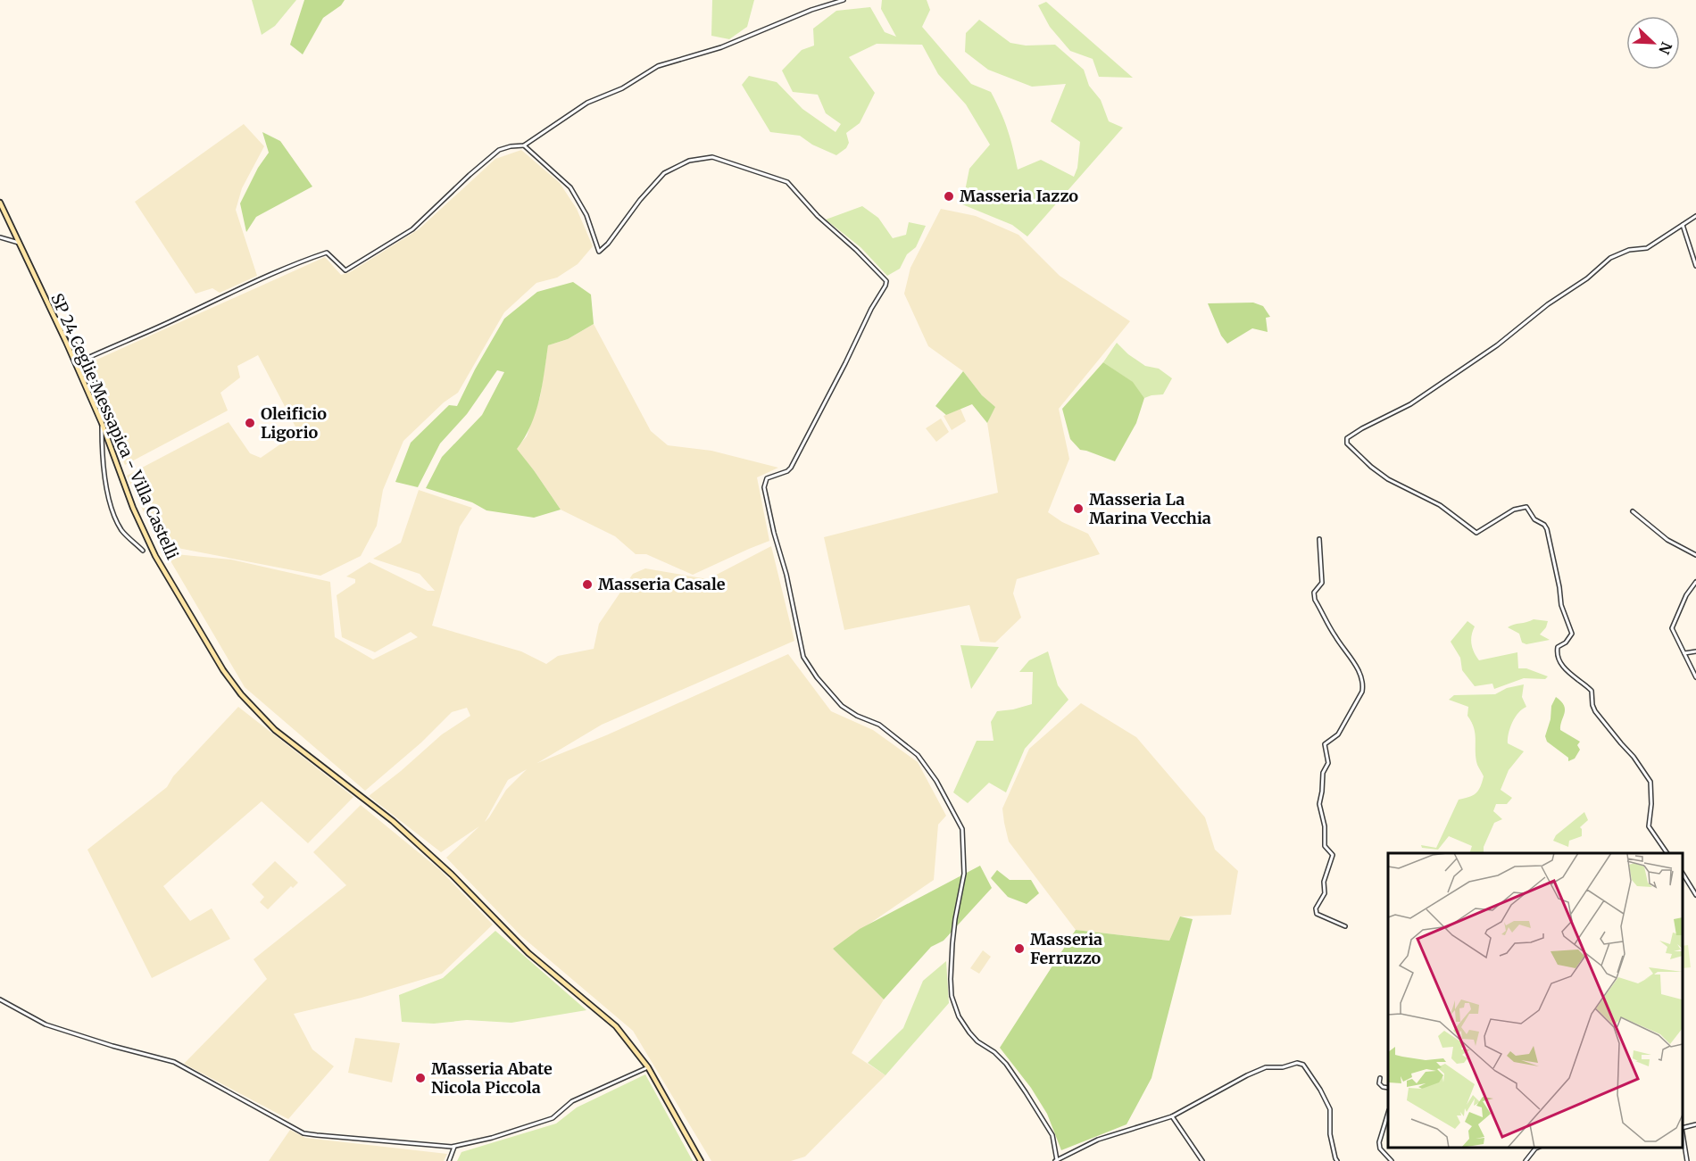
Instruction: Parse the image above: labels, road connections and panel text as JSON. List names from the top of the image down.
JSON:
{
  "streets": {
    "main road": ["SP 24 Ceglie Messapica - Villa Castelli"]
  },
  "places": [
    "Masseria Iazzo",
    "Oleificio Ligorio",
    "Masseria La Marina Vecchia",
    "Masseria Casale",
    "Masseria Ferruzzo",
    "Masseria Abate Nicola Piccola"
  ],
  "north": "bottom right"
}
